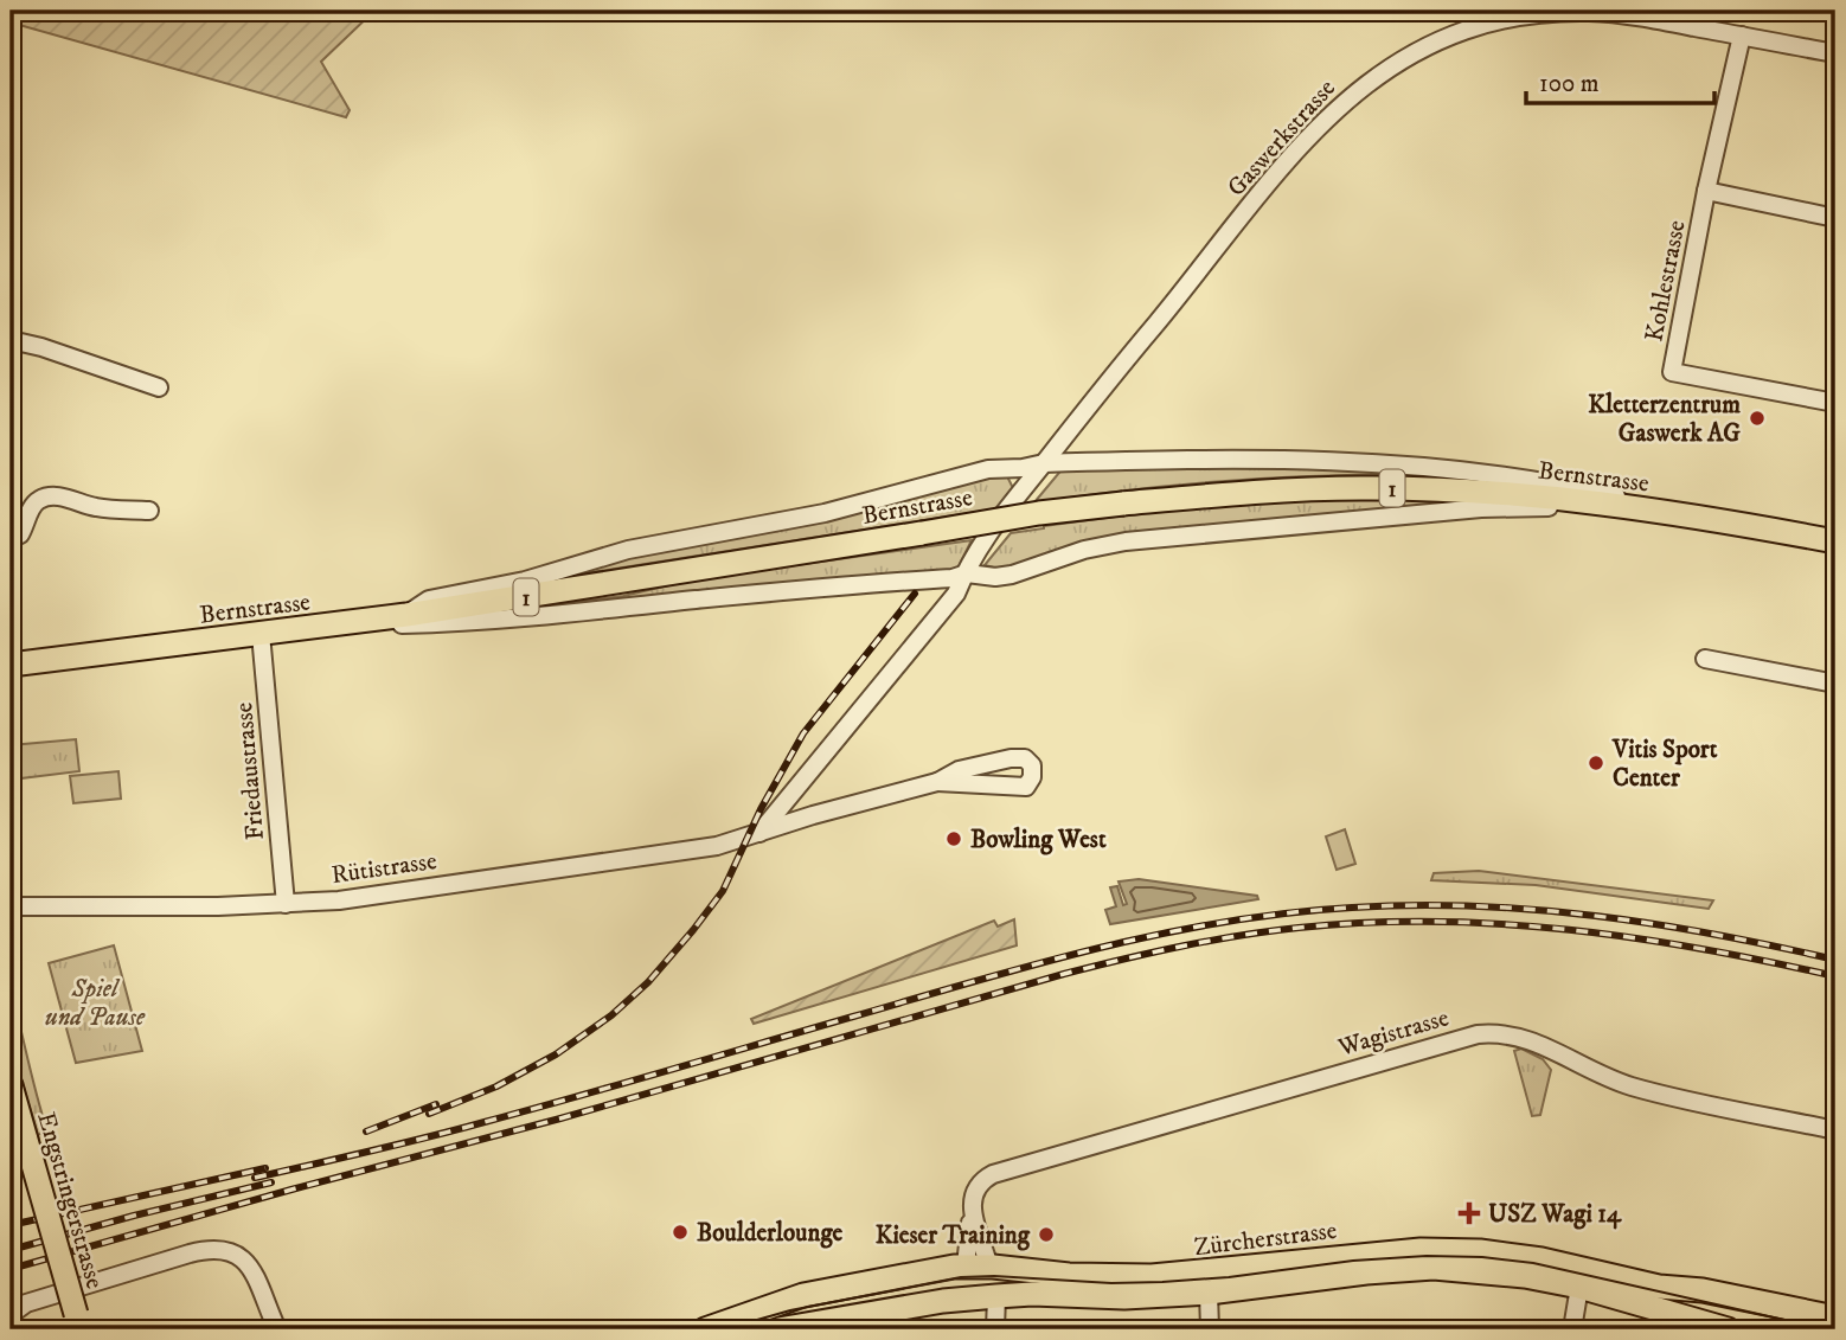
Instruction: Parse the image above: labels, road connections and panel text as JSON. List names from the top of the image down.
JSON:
{
  "streets": {
    "main road": [
      "Bernstrasse",
      "1",
      "Engstringerstrasse",
      "Zürcherstrasse"
    ],
    "street": [
      "Gaswerkstrasse",
      "Kohlestrasse",
      "Friedaustrasse",
      "Rütistrasse",
      "Wagistrasse"
    ]
  },
  "crossings": [
    ["Gaswerkstrasse", "Kohlestrasse"],
    ["Bernstrasse", "Friedaustrasse"],
    ["Friedaustrasse", "Rütistrasse"]
  ],
  "parks": ["Spiel und Pause"],
  "places": {
    "other": [
      "Kletterzentrum Gaswerk AG",
      "Vitis Sport Center",
      "Bowling West",
      "Boulderlounge",
      "Kieser Training"
    ],
    "health": ["USZ Wagi 14"]
  },
  "scale_bar": "100 m"
}
